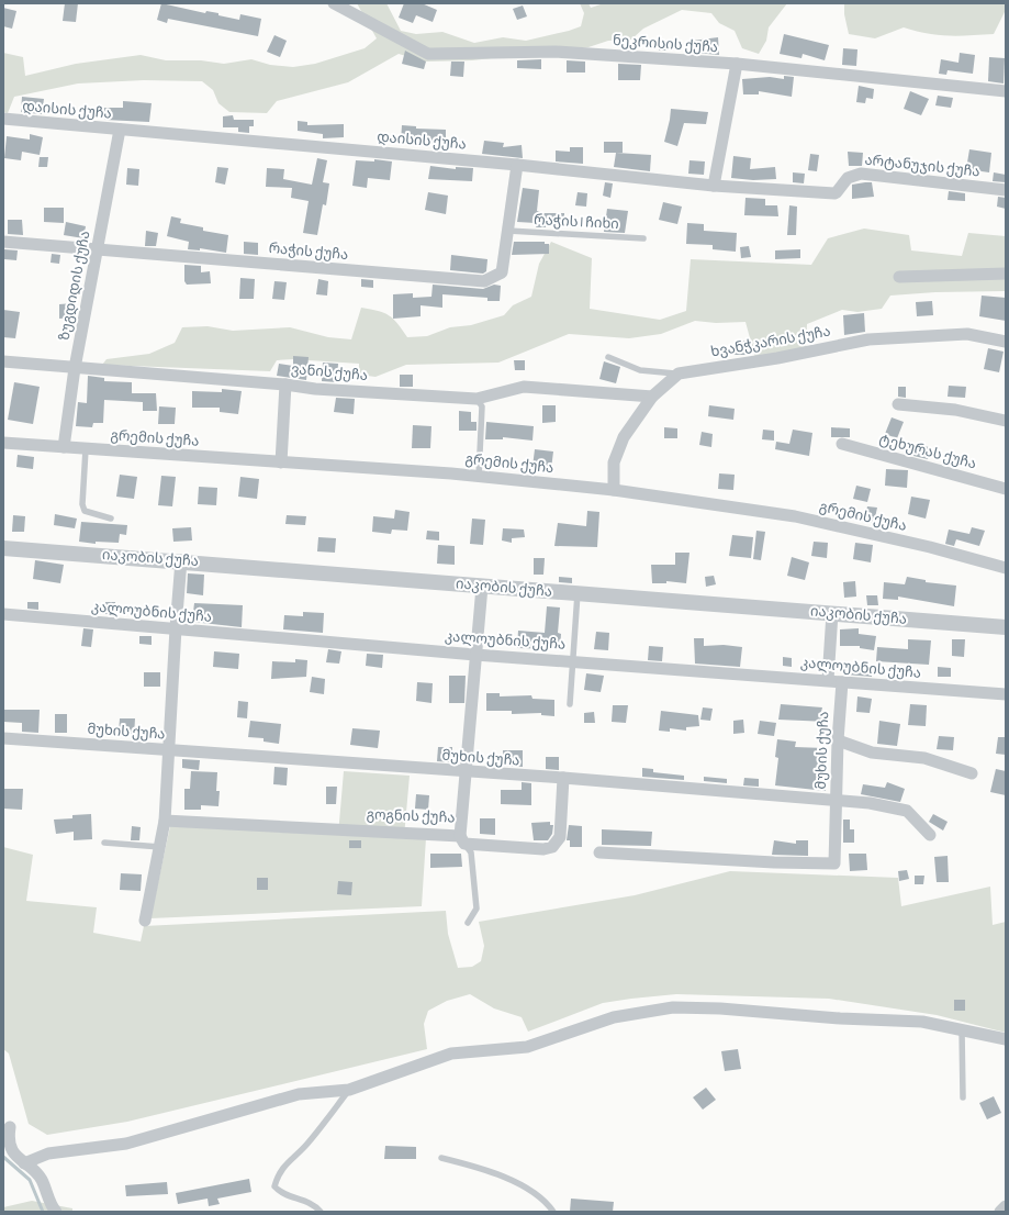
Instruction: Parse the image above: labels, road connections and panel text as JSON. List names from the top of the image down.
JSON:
{
  "streets": {
    "street": [
      "ნეკრისის ქუჩა",
      "დაისის ქუჩა",
      "არტანუჯის ქუჩა",
      "რაჭის ქუჩა",
      "ზუგდიდის ქუჩა",
      "ხვანჭკარის ქუჩა",
      "ვანის ქუჩა",
      "გრემის ქუჩა",
      "ტეხურას ქუჩა",
      "იაკობის ქუჩა",
      "კალოუბნის ქუჩა",
      "მუხის ქუჩა",
      "გოგნის ქუჩა"
    ],
    "lane": ["რაჭის I ჩიხი"]
  },
  "crossings": [
    ["დაისის ქუჩა", "არტანუჯის ქუჩა"],
    ["დაისის ქუჩა", "რაჭის ქუჩა"],
    ["დაისის ქუჩა", "ზუგდიდის ქუჩა"],
    ["რაჭის I ჩიხი", "რაჭის ქუჩა"],
    ["რაჭის ქუჩა", "ზუგდიდის ქუჩა"],
    ["ზუგდიდის ქუჩა", "ვანის ქუჩა"],
    ["ზუგდიდის ქუჩა", "გრემის ქუჩა"],
    ["იაკობის ქუჩა", "გოგნის ქუჩა"],
    ["კალოუბნის ქუჩა", "მუხის ქუჩა"],
    ["კალოუბნის ქუჩა", "გოგნის ქუჩა"],
    ["მუხის ქუჩა", "გოგნის ქუჩა"]
  ]
}
